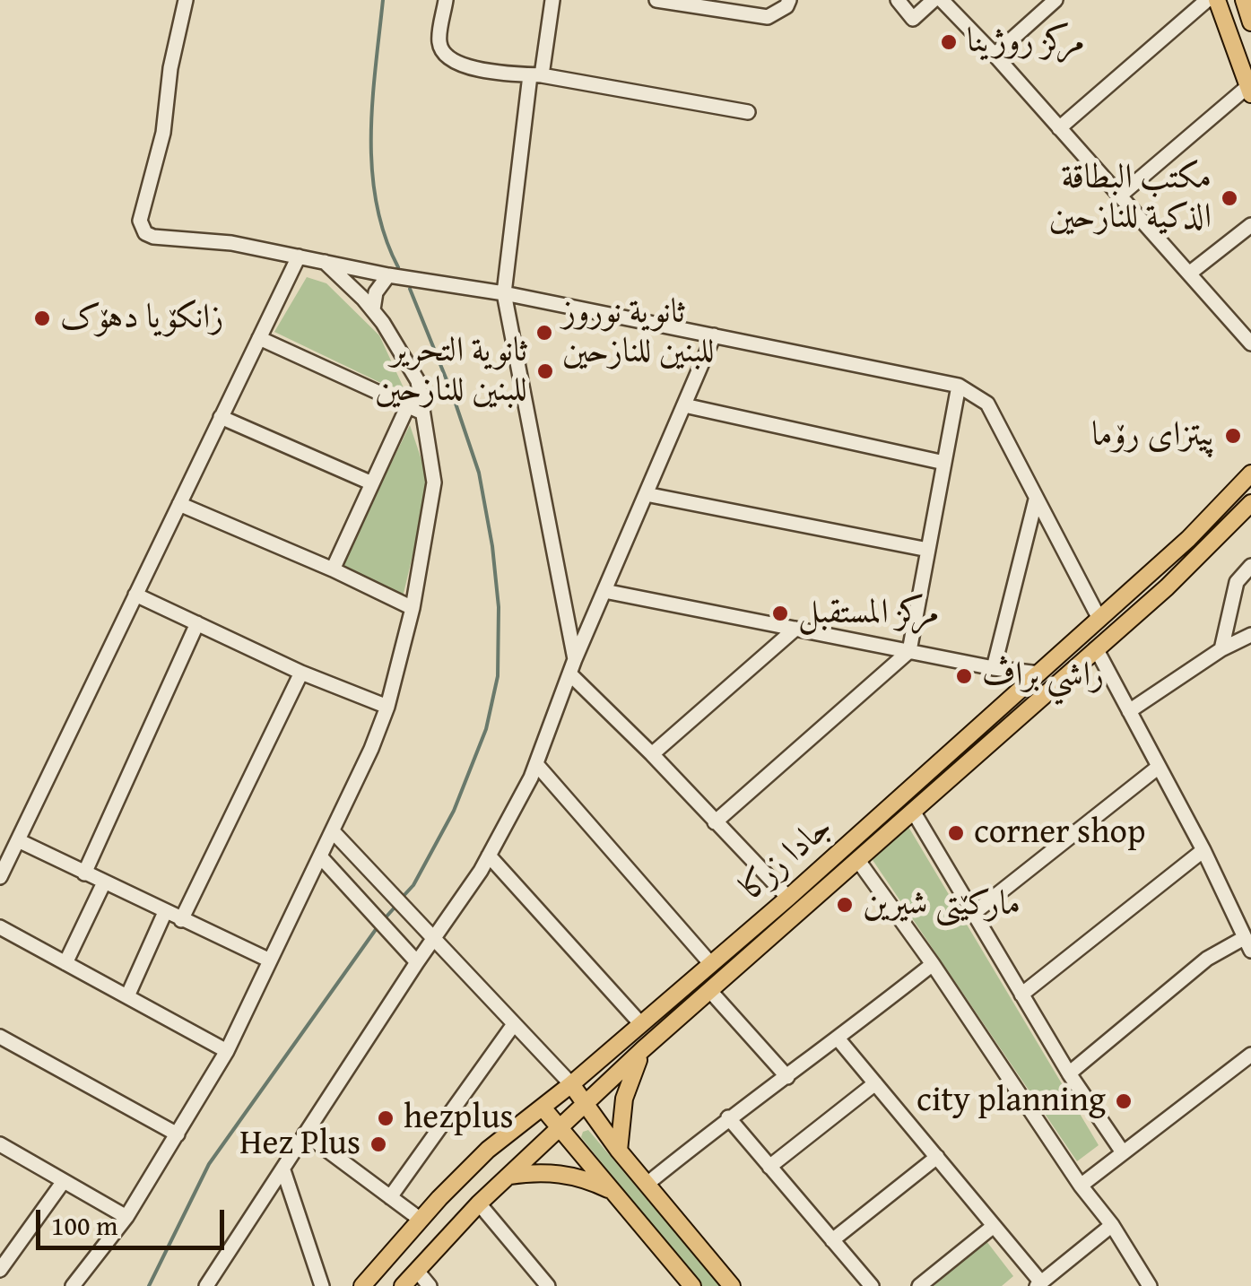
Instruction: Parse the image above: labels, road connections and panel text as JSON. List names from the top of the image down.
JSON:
{
  "streets": {
    "main road": ["جادا زرکا"]
  },
  "places": [
    "مركز روژينا",
    "مكتب البطاقة الذكية للنازحين",
    "زانکۆیا دهۆک",
    "ثانوية نوروز للبنين للنازحين",
    "ثانوية التحرير للبنين للنازحين",
    "پیتزای رۆما",
    "مركز المستقبل",
    "راشي براڤ",
    "corner shop",
    "مارکێتی شیرین",
    "city planning",
    "hezplus",
    "Hez Plus"
  ],
  "scale_bar": "100 m"
}
